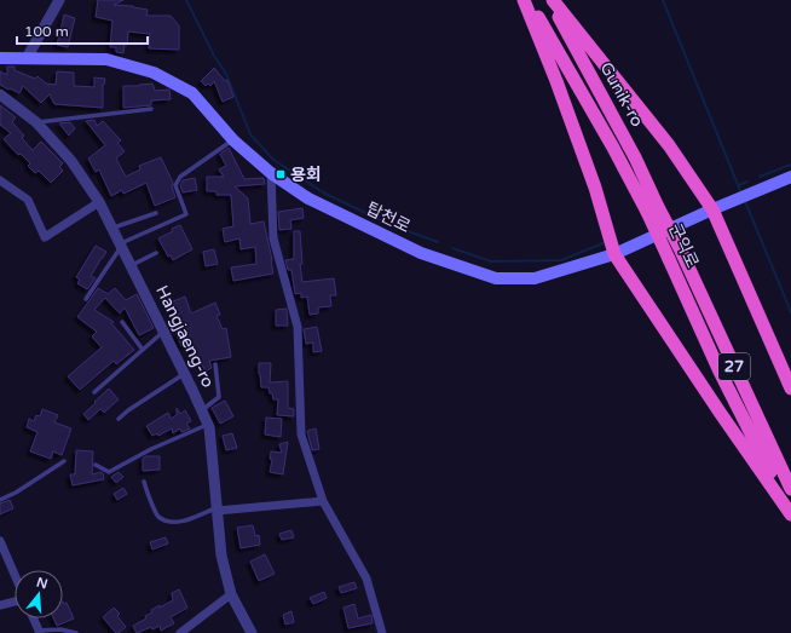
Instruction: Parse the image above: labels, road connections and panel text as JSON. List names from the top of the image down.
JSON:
{
  "streets": {
    "highway": ["Gunik-ro", "군익로", "27"],
    "main road": ["탑천로"],
    "street": ["Hangjaeng-ro"]
  },
  "crossings": [
    ["Gunik-ro", "군익로"]
  ],
  "places": {
    "transit": ["용회"]
  },
  "scale_bar": "100 m",
  "north": "top"
}
